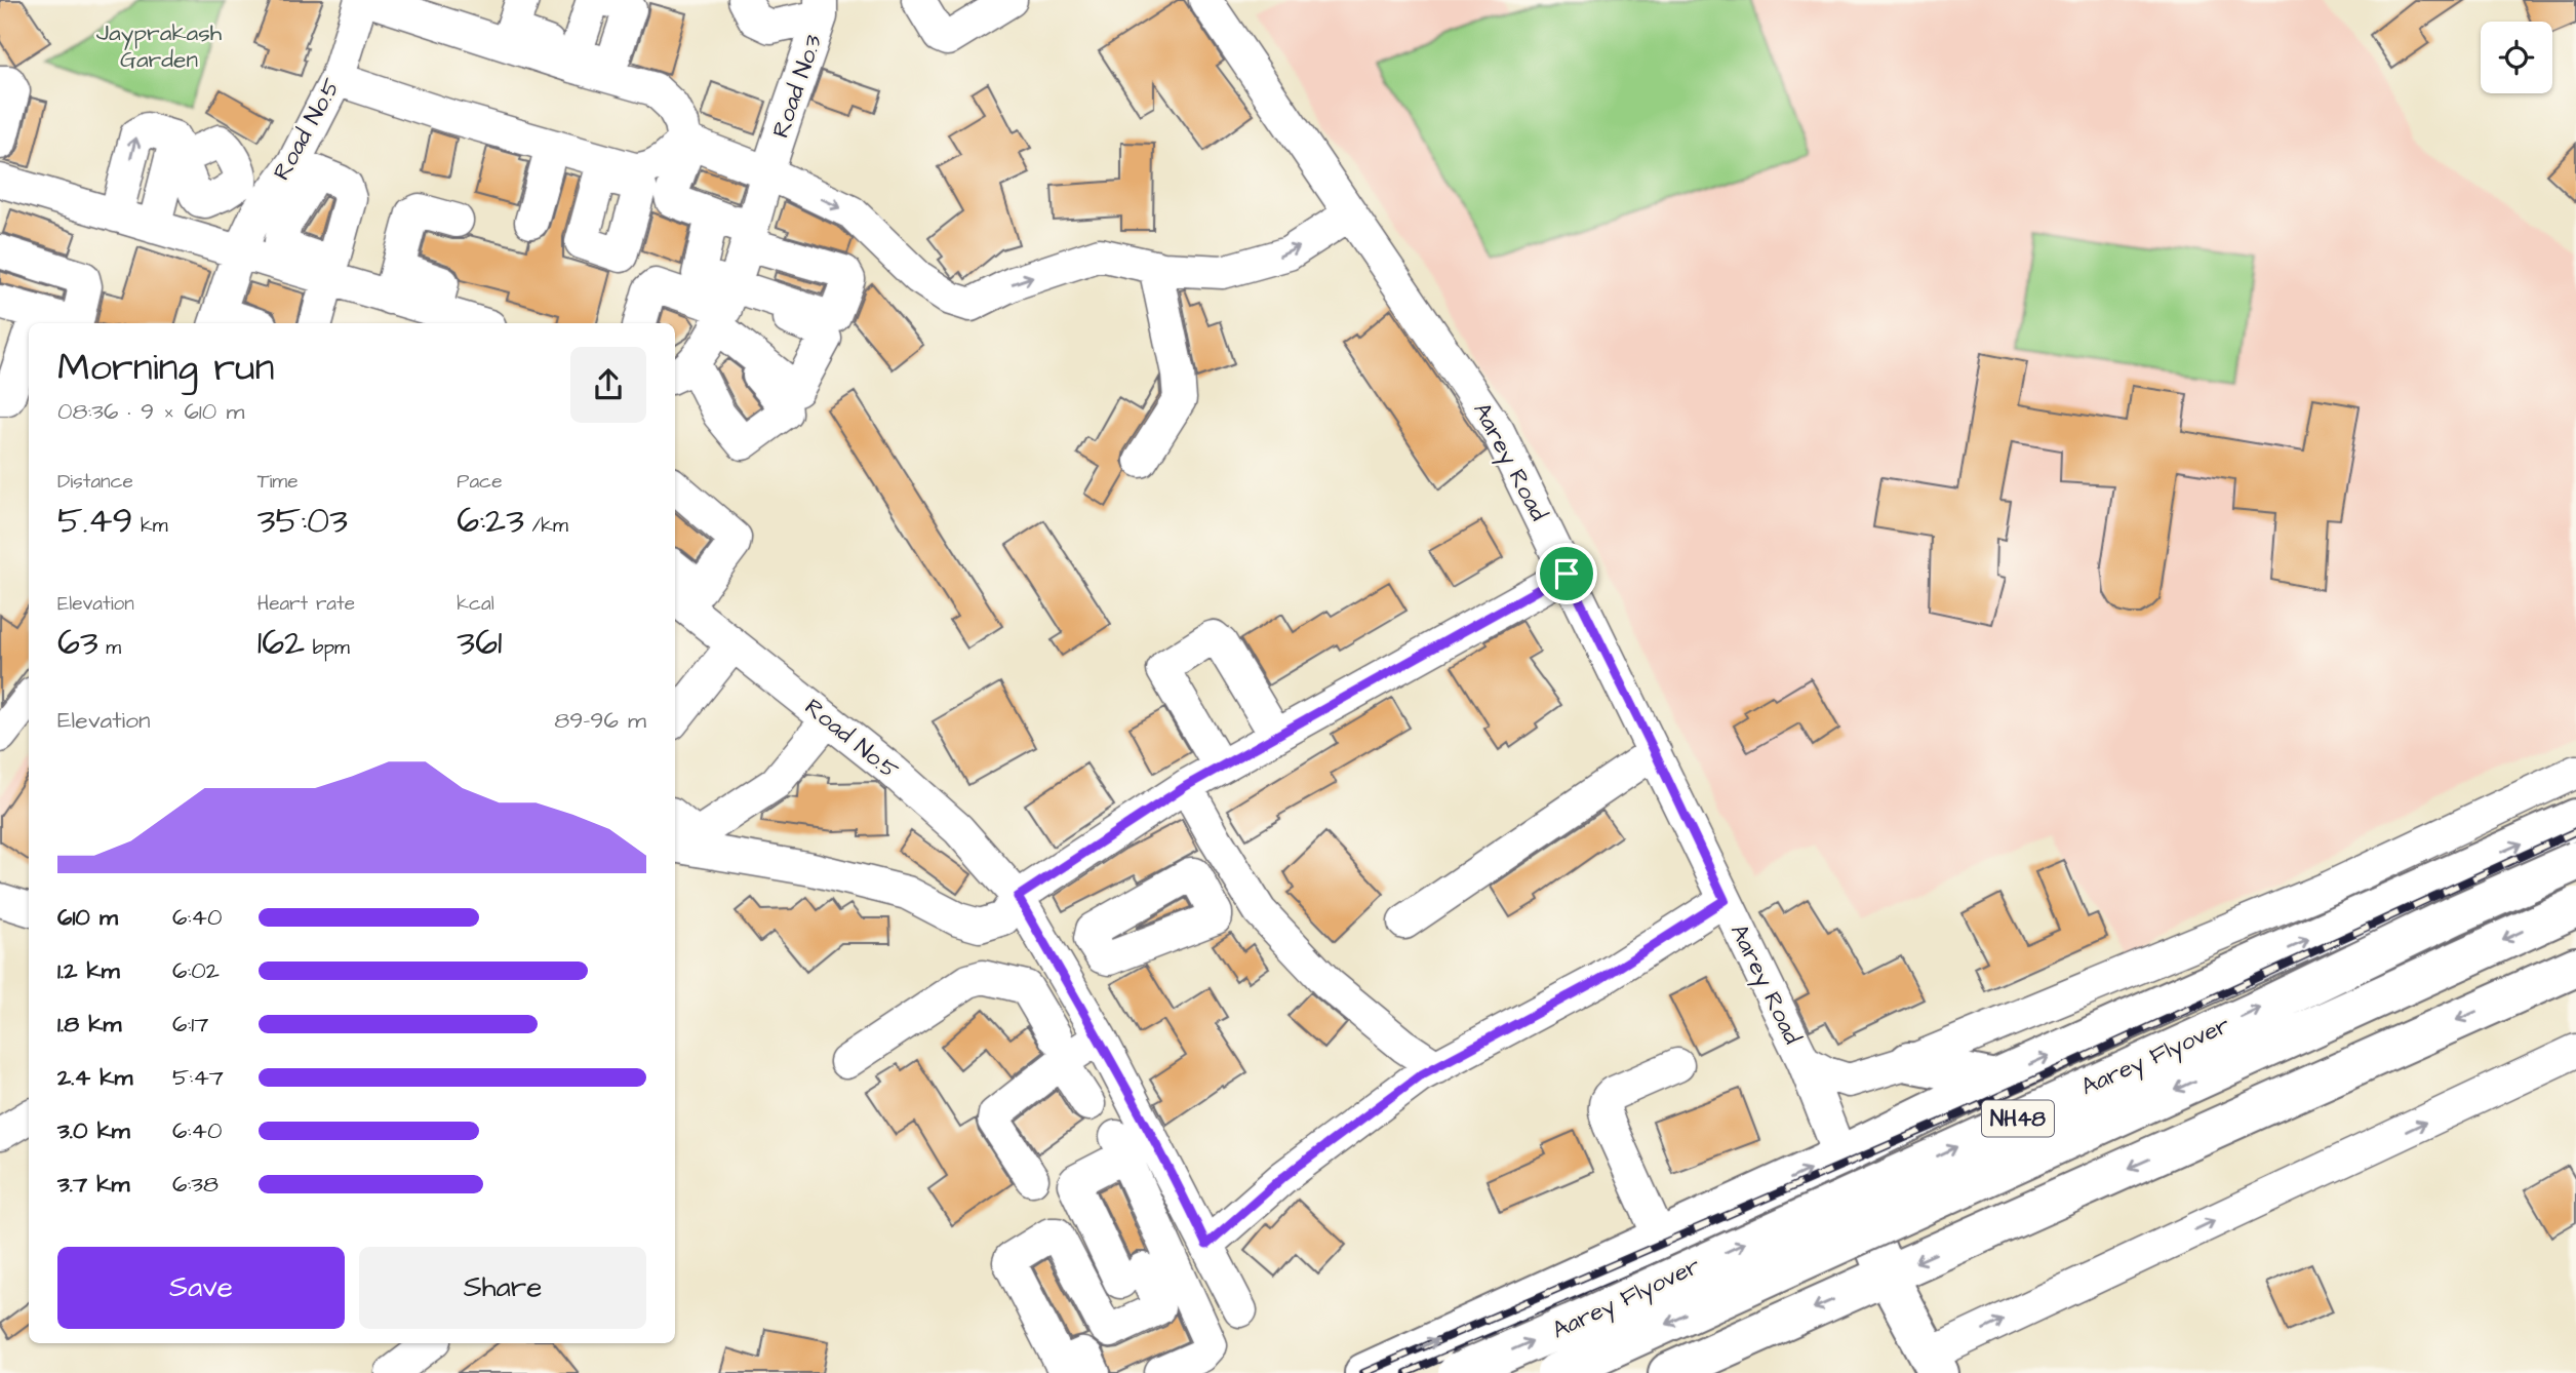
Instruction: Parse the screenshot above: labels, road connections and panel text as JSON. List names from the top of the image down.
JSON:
{
  "streets": {
    "main road": ["Aarey Flyover", "NH48"],
    "street": ["Road No.3", "Road No.5", "Aarey Road"]
  },
  "parks": ["Jayprakash Garden"],
  "page": {
    "heading": ["Morning run", "08:36 · 9 × 610 m"],
    "stats": [
      ["Distance", "5.49 km"],
      ["Time", "35:03"],
      ["Pace", "6:23 /km"],
      ["Elevation", "63 m"],
      ["Heart rate", "162 bpm"],
      ["kcal", "361"]
    ],
    "chart": ["Elevation", "89–96 m"],
    "list": [
      {
        "name": "610 m",
        "note": "6:40"
      },
      {
        "name": "1.2 km",
        "note": "6:02"
      },
      {
        "name": "1.8 km",
        "note": "6:17"
      },
      {
        "name": "2.4 km",
        "note": "5:47"
      },
      {
        "name": "3.0 km",
        "note": "6:40"
      },
      {
        "name": "3.7 km",
        "note": "6:38"
      }
    ],
    "buttons": ["Save", "Share"]
  }
}
